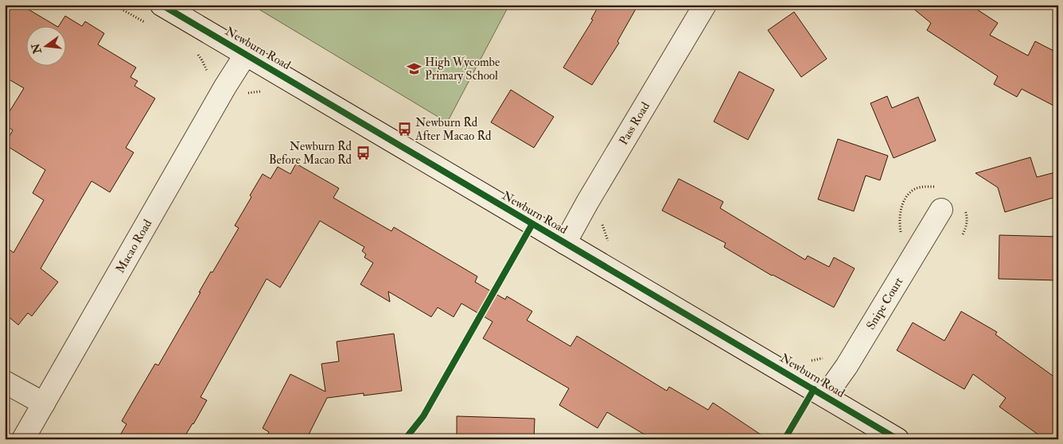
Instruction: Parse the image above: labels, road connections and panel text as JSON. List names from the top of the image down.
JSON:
{
  "streets": {
    "street": [
      "Newburn Road",
      "Pass Road",
      "Macao Road",
      "Snipe Court"
    ]
  },
  "crossings": [
    ["Newburn Road", "Pass Road"],
    ["Newburn Road", "Macao Road"],
    ["Newburn Road", "Snipe Court"]
  ],
  "places": {
    "school or university": ["High Wycombe Primary School"],
    "bus stop": ["Newburn Rd After Macao Rd", "Newburn Rd Before Macao Rd"]
  },
  "north": "left"
}
